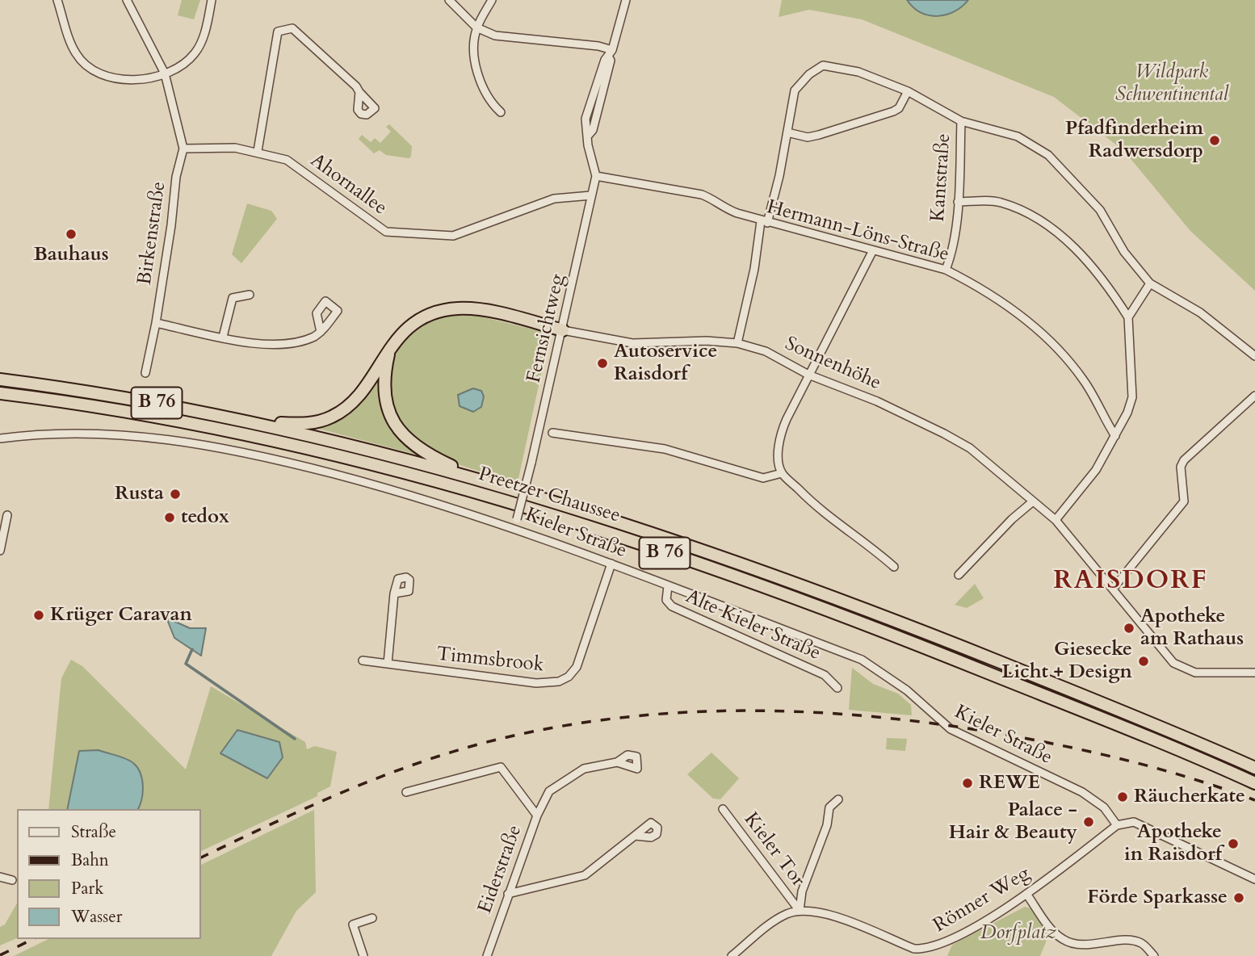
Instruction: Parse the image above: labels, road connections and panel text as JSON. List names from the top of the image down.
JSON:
{
  "streets": {
    "highway": ["B 76", "Preetzer Chaussee"],
    "street": [
      "Kantstraße",
      "Ahornallee",
      "Hermann-Löns-Straße",
      "Birkenstraße",
      "Fernsichtweg",
      "Sonnenhöhe",
      "Kieler Straße",
      "Alte Kieler Straße",
      "Timmsbrook",
      "Kieler Tor",
      "Eiderstraße",
      "Rönner Weg"
    ]
  },
  "crossings": [
    ["Kantstraße", "Hermann-Löns-Straße"],
    ["Ahornallee", "Birkenstraße"],
    ["Ahornallee", "Fernsichtweg"],
    ["Hermann-Löns-Straße", "Fernsichtweg"],
    ["Fernsichtweg", "Sonnenhöhe"],
    ["Fernsichtweg", "B 76"],
    ["Fernsichtweg", "Kieler Straße"],
    ["Sonnenhöhe", "B 76"],
    ["B 76", "Preetzer Chaussee"],
    ["Kieler Straße", "Alte Kieler Straße"],
    ["Kieler Straße", "Timmsbrook"],
    ["Kieler Straße", "Rönner Weg"],
    ["Kieler Tor", "Rönner Weg"]
  ],
  "districts": ["RAISDORF"],
  "parks": ["Wildpark Schwentinental", "Dorfplatz"],
  "places": [
    "Pfadfinderheim Radwersdorp",
    "Bauhaus",
    "Autoservice Raisdorf",
    "Rusta",
    "tedox",
    "Krüger Caravan",
    "Apotheke am Rathaus",
    "Giesecke Licht + Design",
    "REWE",
    "Räucherkate",
    "Palace - Hair & Beauty",
    "Apotheke in Raisdorf",
    "Förde Sparkasse"
  ],
  "legend": [
    "Straße",
    "Bahn",
    "Park",
    "Wasser"
  ]
}
